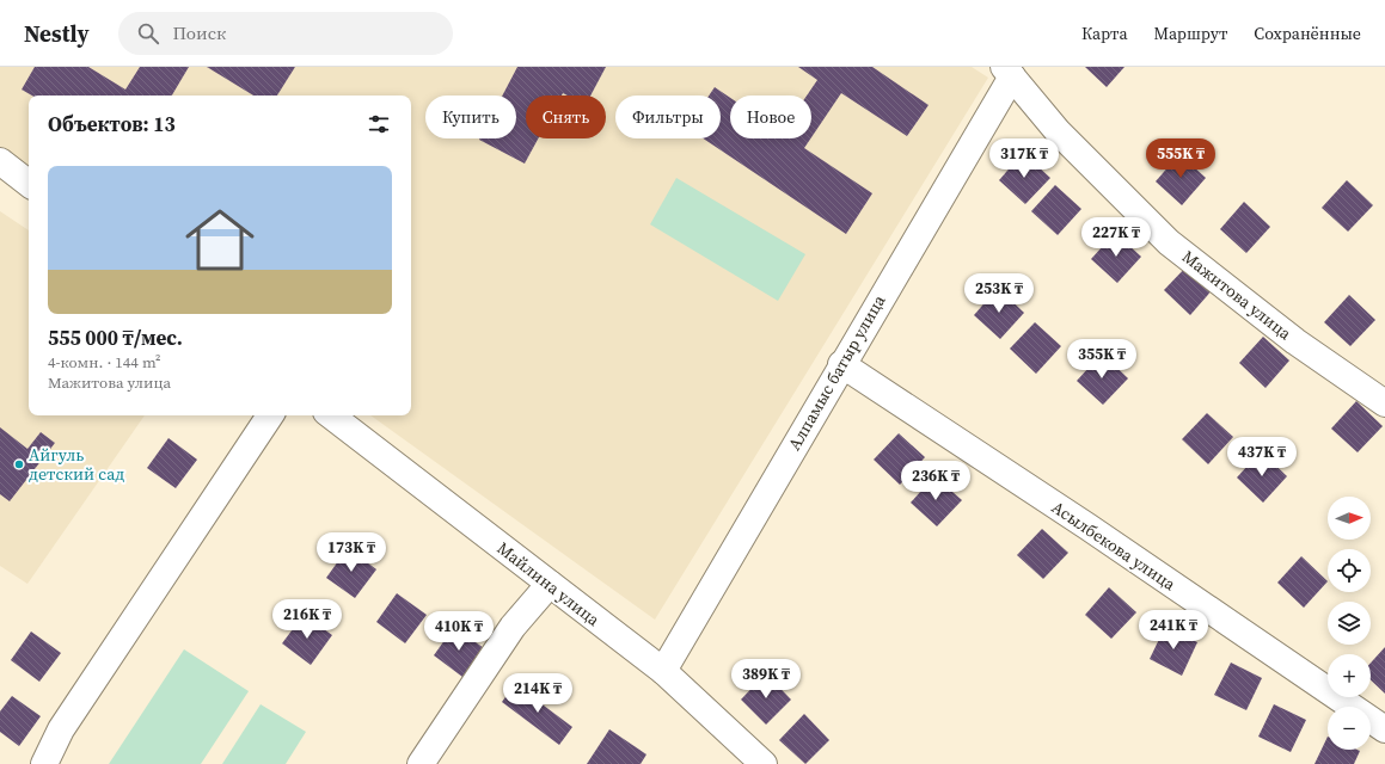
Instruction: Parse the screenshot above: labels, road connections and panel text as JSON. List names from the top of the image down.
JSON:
{
  "streets": {
    "street": [
      "Мажитова улица",
      "Алпамыс батыр улица",
      "Асылбекова улица",
      "Майлина улица"
    ]
  },
  "crossings": [
    ["Мажитова улица", "Алпамыс батыр улица"],
    ["Алпамыс батыр улица", "Асылбекова улица"],
    ["Алпамыс батыр улица", "Майлина улица"]
  ],
  "places": ["Айгуль детский сад"],
  "north": "right",
  "page": {
    "header": "Nestly",
    "search": "Поиск",
    "nav": ["Карта", "Маршрут", "Сохранённые"],
    "chip": [
      "Купить",
      "Снять",
      "Фильтры",
      "Новое"
    ],
    "heading": "Объектов: 13",
    "price": [
      "317K ₸",
      "555K ₸",
      "227K ₸",
      "253K ₸",
      "355K ₸",
      "437K ₸",
      "236K ₸",
      "173K ₸",
      "216K ₸",
      "241K ₸",
      "410K ₸",
      "389K ₸",
      "214K ₸"
    ],
    "list": [
      {
        "name": "555 000 ₸/мес.",
        "note": "4-комн. · 144 m² · Мажитова улица"
      }
    ],
    "map_buttons": ["+", "−"]
  }
}
